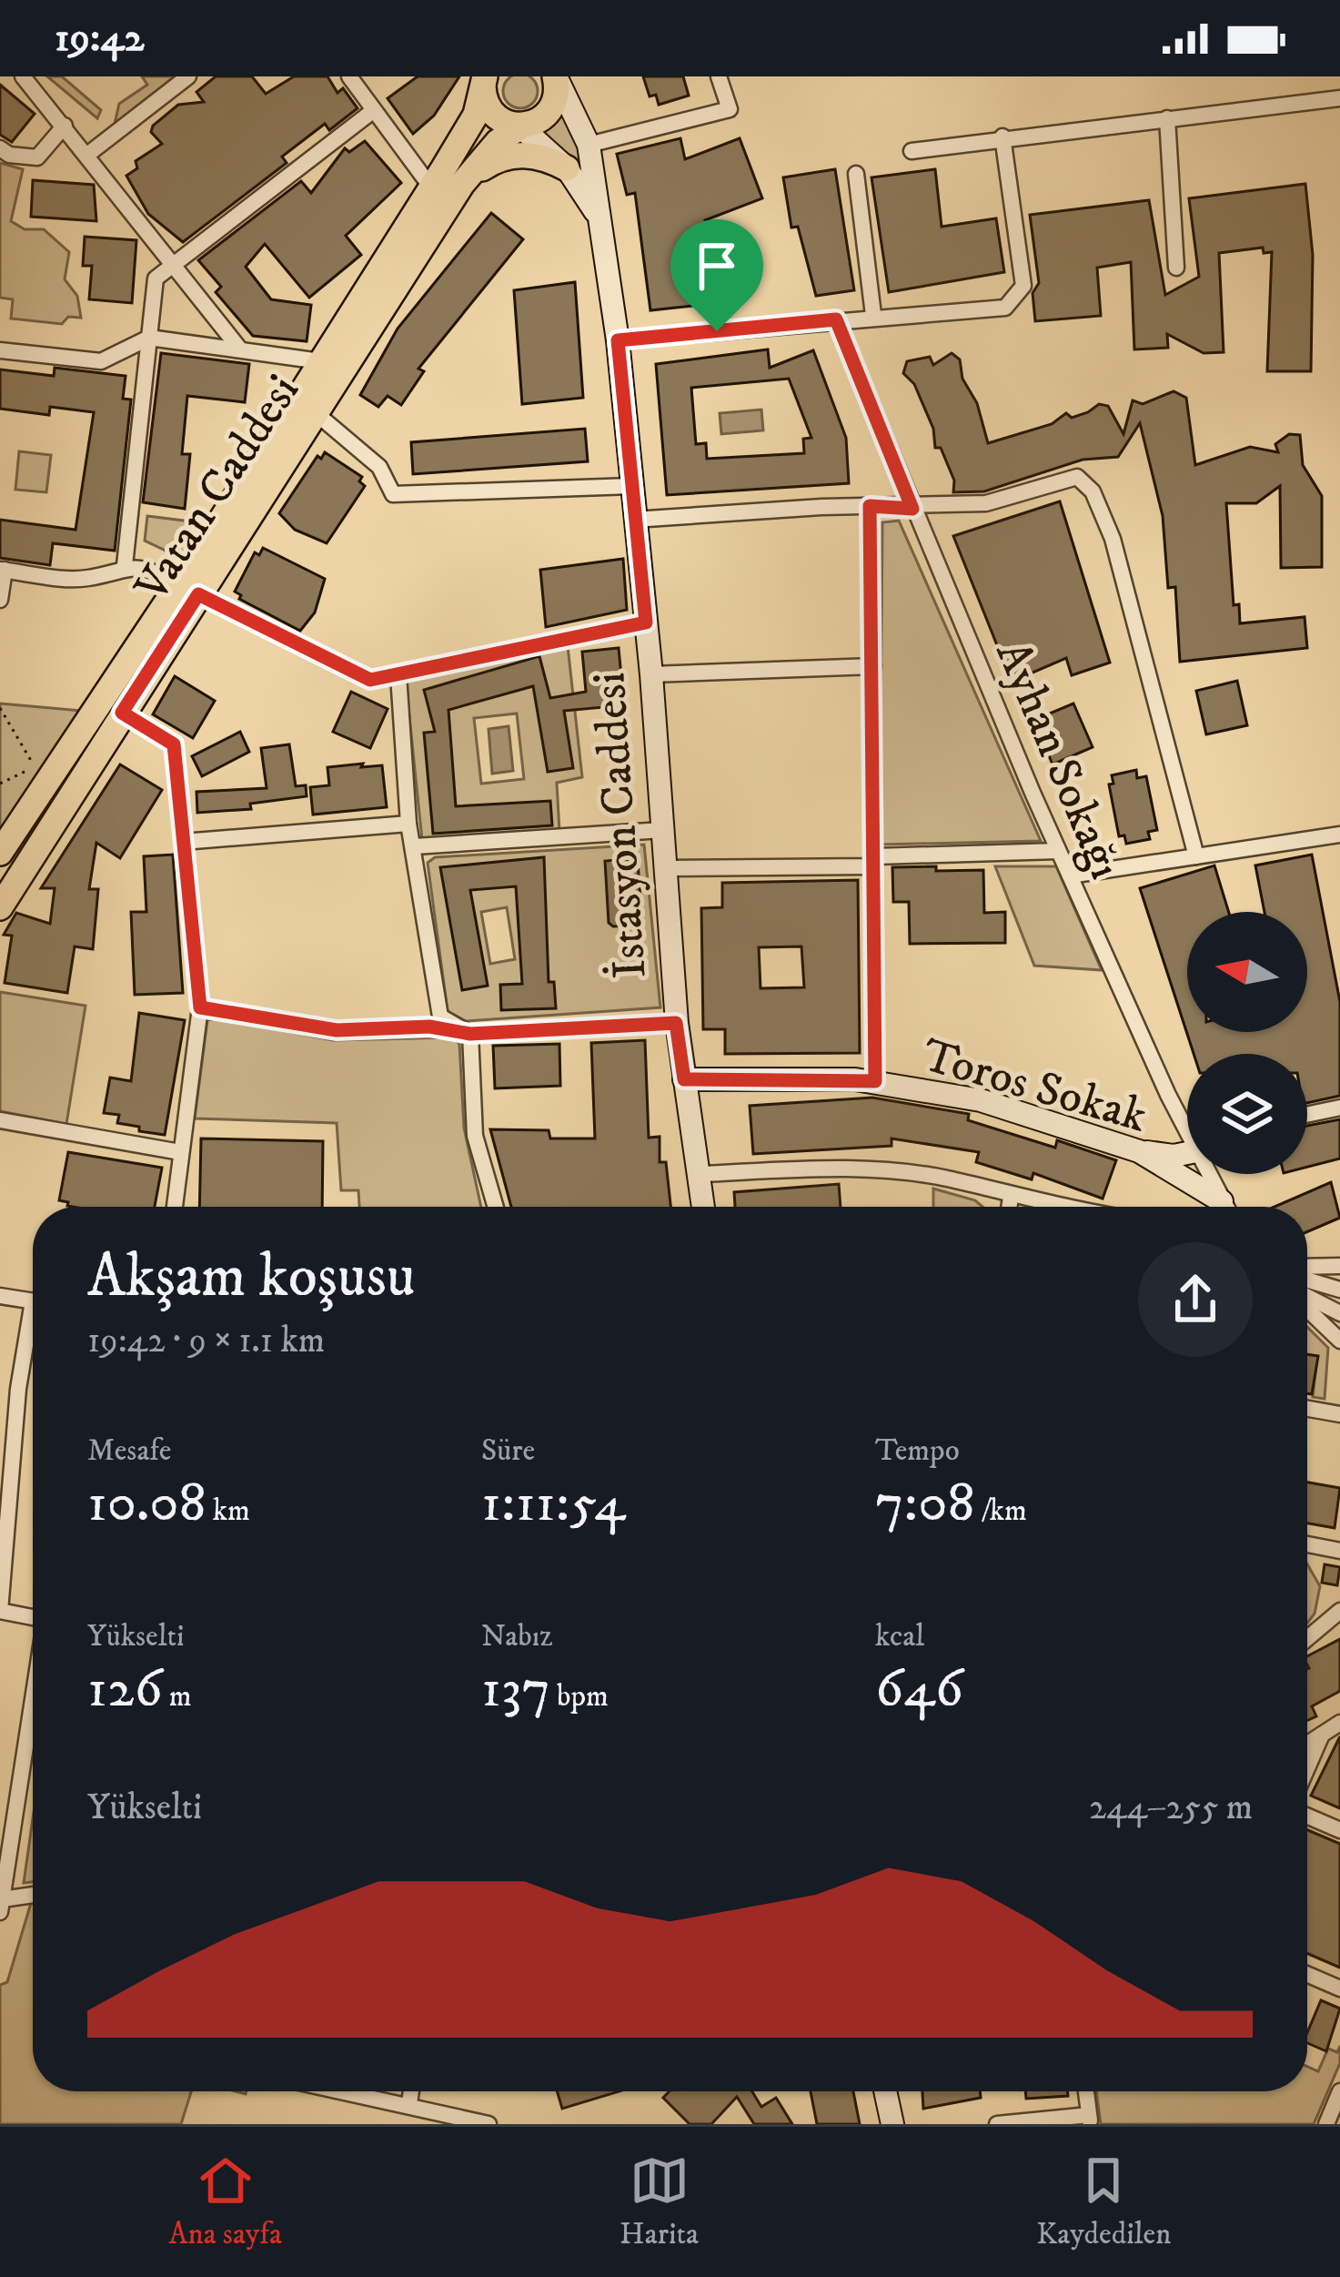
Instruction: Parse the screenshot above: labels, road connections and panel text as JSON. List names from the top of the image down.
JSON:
{
  "streets": {
    "main road": ["Vatan Caddesi"],
    "street": ["Ayhan Sokağı", "İstasyon Caddesi", "Toros Sokak"]
  },
  "crossings": [
    ["Vatan Caddesi", "İstasyon Caddesi"],
    ["İstasyon Caddesi", "Toros Sokak"]
  ],
  "north": "left",
  "page": {
    "status": "19:42",
    "heading": ["Akşam koşusu", "19:42 · 9 × 1.1 km"],
    "stats": [
      ["Mesafe", "10.08 km"],
      ["Süre", "1:11:54"],
      ["Tempo", "7:08 /km"],
      ["Yükselti", "126 m"],
      ["Nabız", "137 bpm"],
      ["kcal", "646"]
    ],
    "chart": ["Yükselti", "244–255 m"],
    "tabs": ["Ana sayfa", "Harita", "Kaydedilen"]
  }
}
